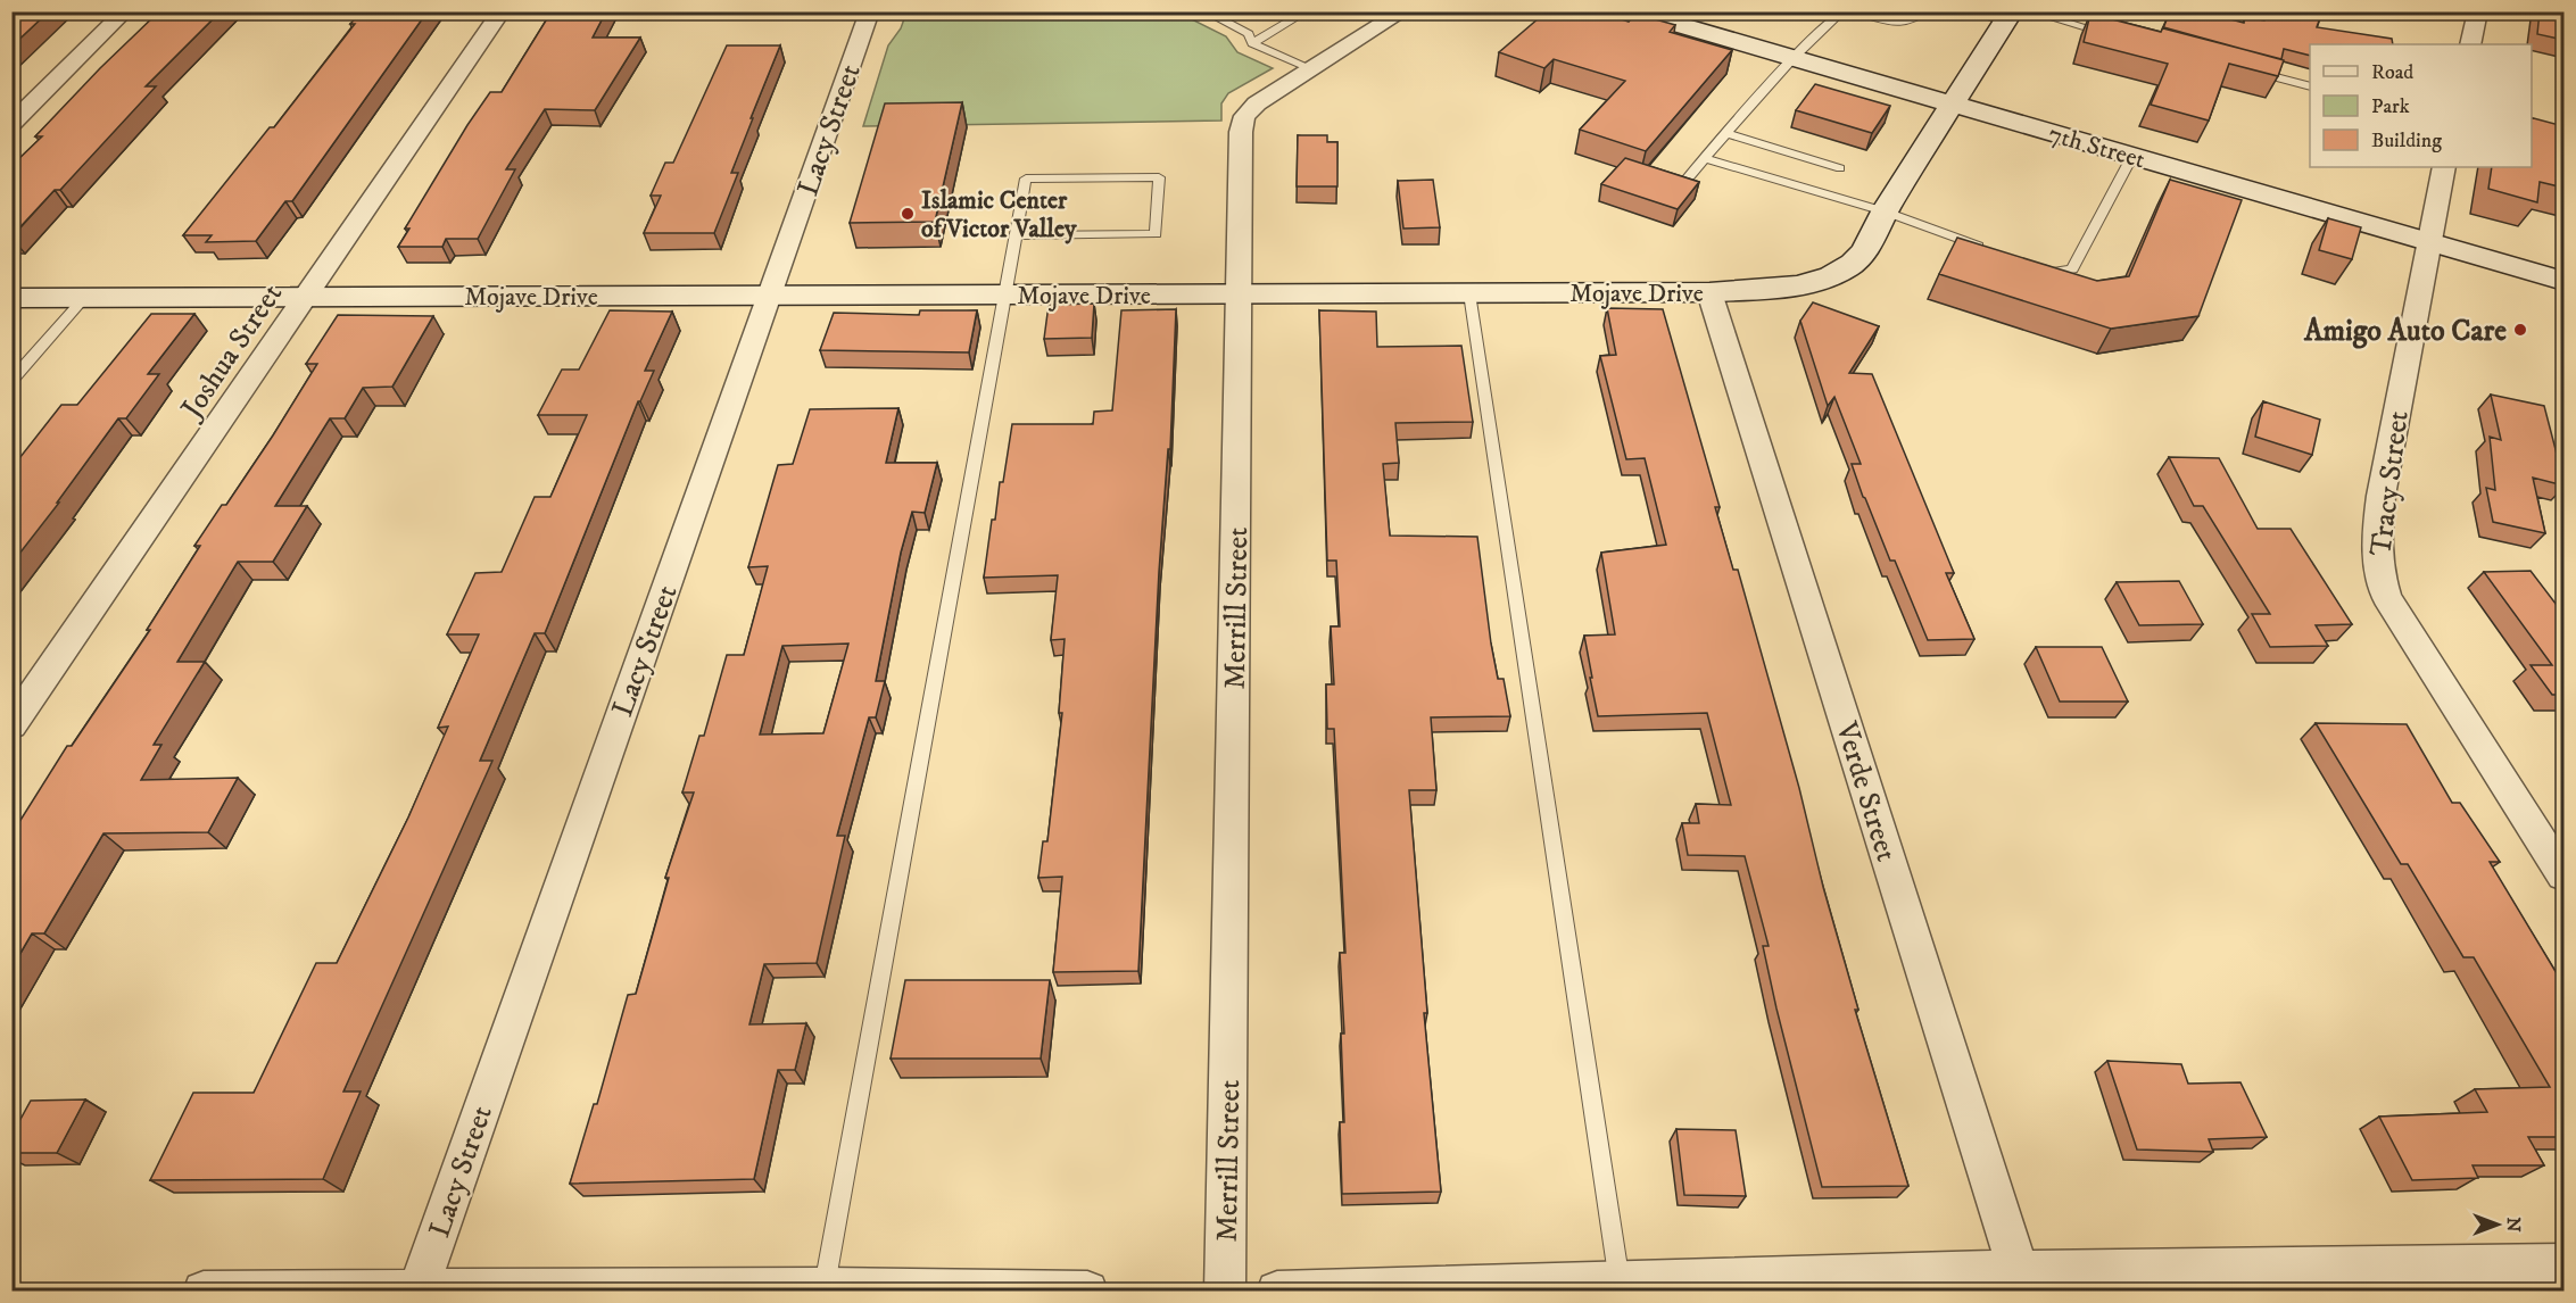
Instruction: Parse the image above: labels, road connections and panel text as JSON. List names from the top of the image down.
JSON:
{
  "streets": {
    "street": [
      "Lacy Street",
      "7th Street",
      "Mojave Drive",
      "Joshua Street",
      "Tracy Street",
      "Merrill Street",
      "Verde Street"
    ]
  },
  "crossings": [
    ["Lacy Street", "Mojave Drive"],
    ["7th Street", "Mojave Drive"],
    ["7th Street", "Tracy Street"],
    ["Mojave Drive", "Joshua Street"],
    ["Mojave Drive", "Merrill Street"],
    ["Mojave Drive", "Verde Street"]
  ],
  "places": ["Islamic Center of Victor Valley", "Amigo Auto Care"],
  "legend": ["Road", "Park", "Building"],
  "north": "right"
}
